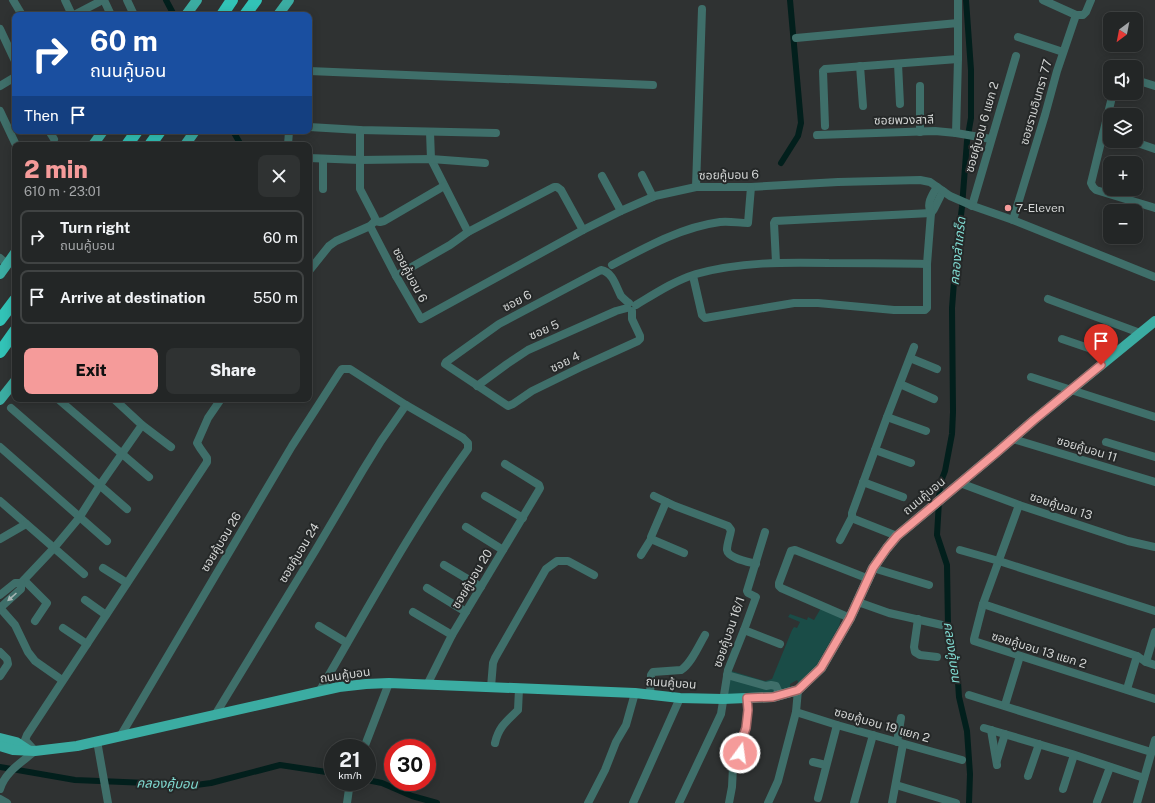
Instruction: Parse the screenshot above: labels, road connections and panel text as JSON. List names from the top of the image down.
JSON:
{
  "streets": {
    "main road": ["ถนนคู้บอน"],
    "street": [
      "ซอยรามอินทรา 77",
      "ซอยพวงสาลี",
      "ซอยคู้บอน 6 แยก 2",
      "ซอยคู้บอน 6",
      "ซอย 6",
      "ซอย 5",
      "ซอย 4",
      "ซอยคู้บอน 11",
      "ซอยคู้บอน 13",
      "ซอยคู้บอน 26",
      "ซอยคู้บอน 24",
      "ซอยคู้บอน 20",
      "ซอยคู้บอน 16/1",
      "ซอยคู้บอน 13 แยก 2",
      "ซอยคู้บอน 19 แยก 2"
    ]
  },
  "crossings": [
    ["ซอยรามอินทรา 77", "ซอยคู้บอน 6"],
    ["ซอยพวงสาลี", "ซอยคู้บอน 6 แยก 2"],
    ["ซอยคู้บอน 6 แยก 2", "ซอยคู้บอน 6"],
    ["ซอย 6", "ซอย 5"],
    ["ซอย 6", "ซอย 4"],
    ["ซอย 5", "ซอย 4"],
    ["ซอยคู้บอน 11", "ถนนคู้บอน"],
    ["ถนนคู้บอน", "ซอยคู้บอน 13"],
    ["ถนนคู้บอน", "ซอยคู้บอน 26"],
    ["ถนนคู้บอน", "ซอยคู้บอน 24"],
    ["ถนนคู้บอน", "ซอยคู้บอน 20"],
    ["ถนนคู้บอน", "ซอยคู้บอน 16/1"],
    ["ซอยคู้บอน 13", "ซอยคู้บอน 13 แยก 2"],
    ["ซอยคู้บอน 26", "ซอยคู้บอน 24"]
  ],
  "water": ["คลองลำเกร็ด", "คลองคู้บอน"],
  "places": ["7-Eleven"],
  "north": "bottom left",
  "page": {
    "map_buttons": ["+", "−"],
    "turn": ["60 m", "ถนนคู้บอน"],
    "then": "Then",
    "heading": ["2 min", "610 m · 23:01"],
    "list": [
      {
        "name": "Turn right",
        "note": "ถนนคู้บอน",
        "value": "60 m"
      },
      {
        "name": "Arrive at destination",
        "value": "550 m"
      }
    ],
    "buttons": ["Exit", "Share"],
    "speed": "21 km/h",
    "limit": "30"
  }
}
